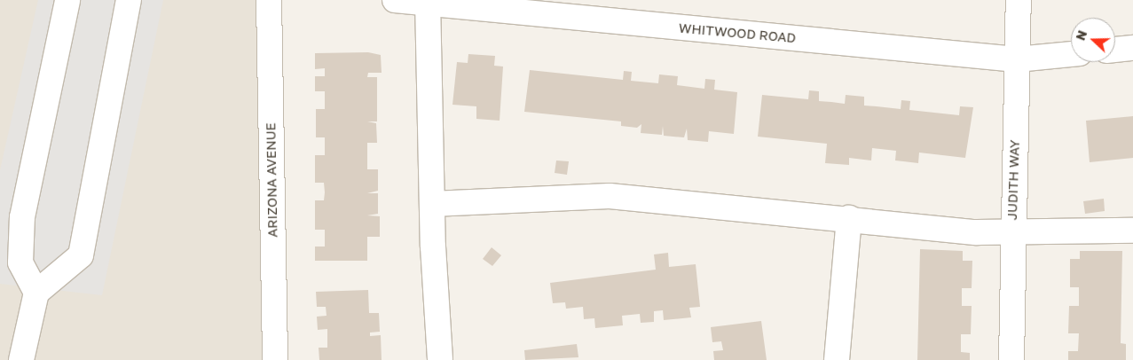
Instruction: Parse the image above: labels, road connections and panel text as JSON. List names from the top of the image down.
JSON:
{
  "streets": {
    "street": ["WHITWOOD ROAD", "ARIZONA AVENUE", "JUDITH WAY"]
  },
  "crossings": [
    ["WHITWOOD ROAD", "JUDITH WAY"]
  ],
  "north": "left"
}
